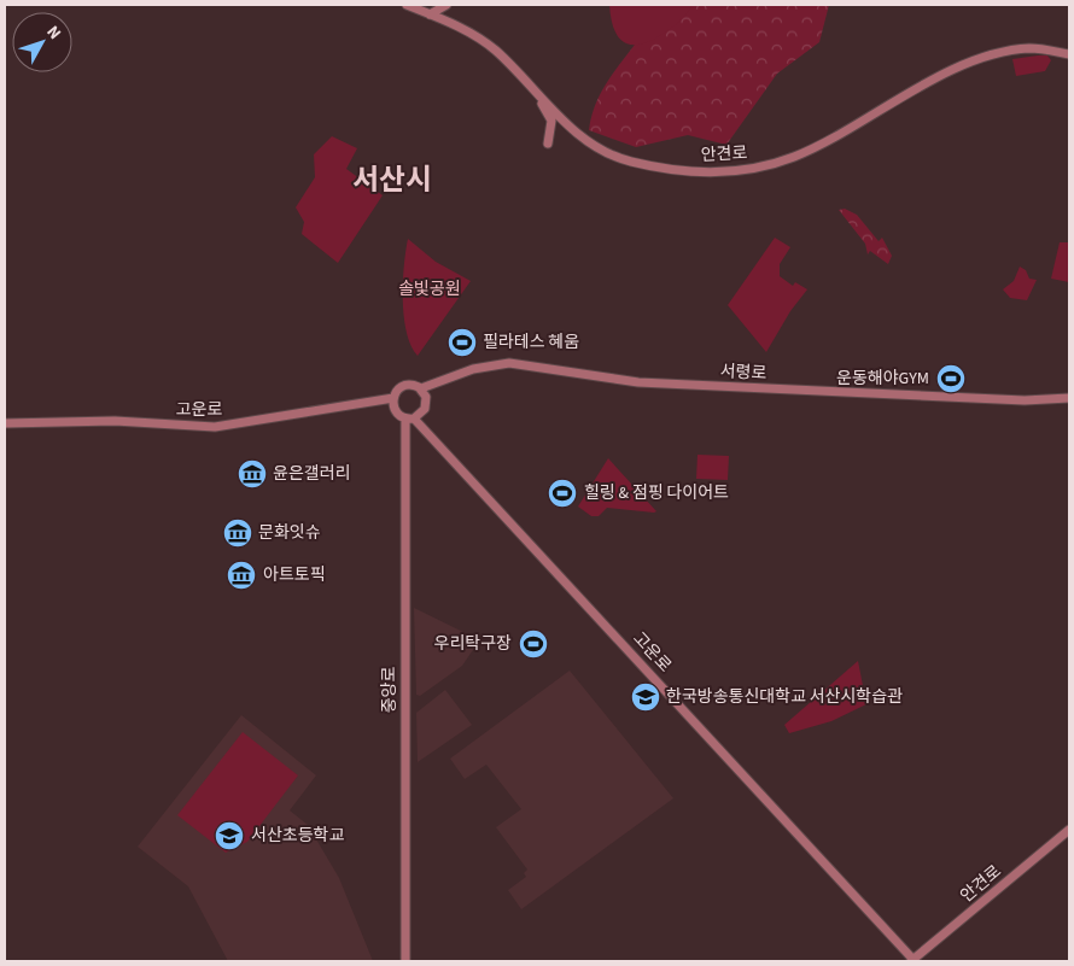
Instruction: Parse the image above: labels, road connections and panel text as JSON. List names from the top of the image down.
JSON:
{
  "streets": {
    "street": [
      "안견로",
      "서령로",
      "고운로",
      "중앙로"
    ]
  },
  "crossings": [
    ["안견로", "고운로"],
    ["서령로", "고운로"],
    ["서령로", "중앙로"],
    ["고운로", "중앙로"]
  ],
  "districts": ["서산시"],
  "parks": ["솔빛공원"],
  "places": {
    "sports": [
      "필라테스 혜움",
      "운동해야GYM",
      "힐링 & 점핑 다이어트",
      "우리탁구장"
    ],
    "museum": ["윤은갤러리", "문화잇슈", "아트토픽"],
    "school or university": ["한국방송통신대학교 서산시학습관", "서산초등학교"]
  },
  "north": "top right"
}
